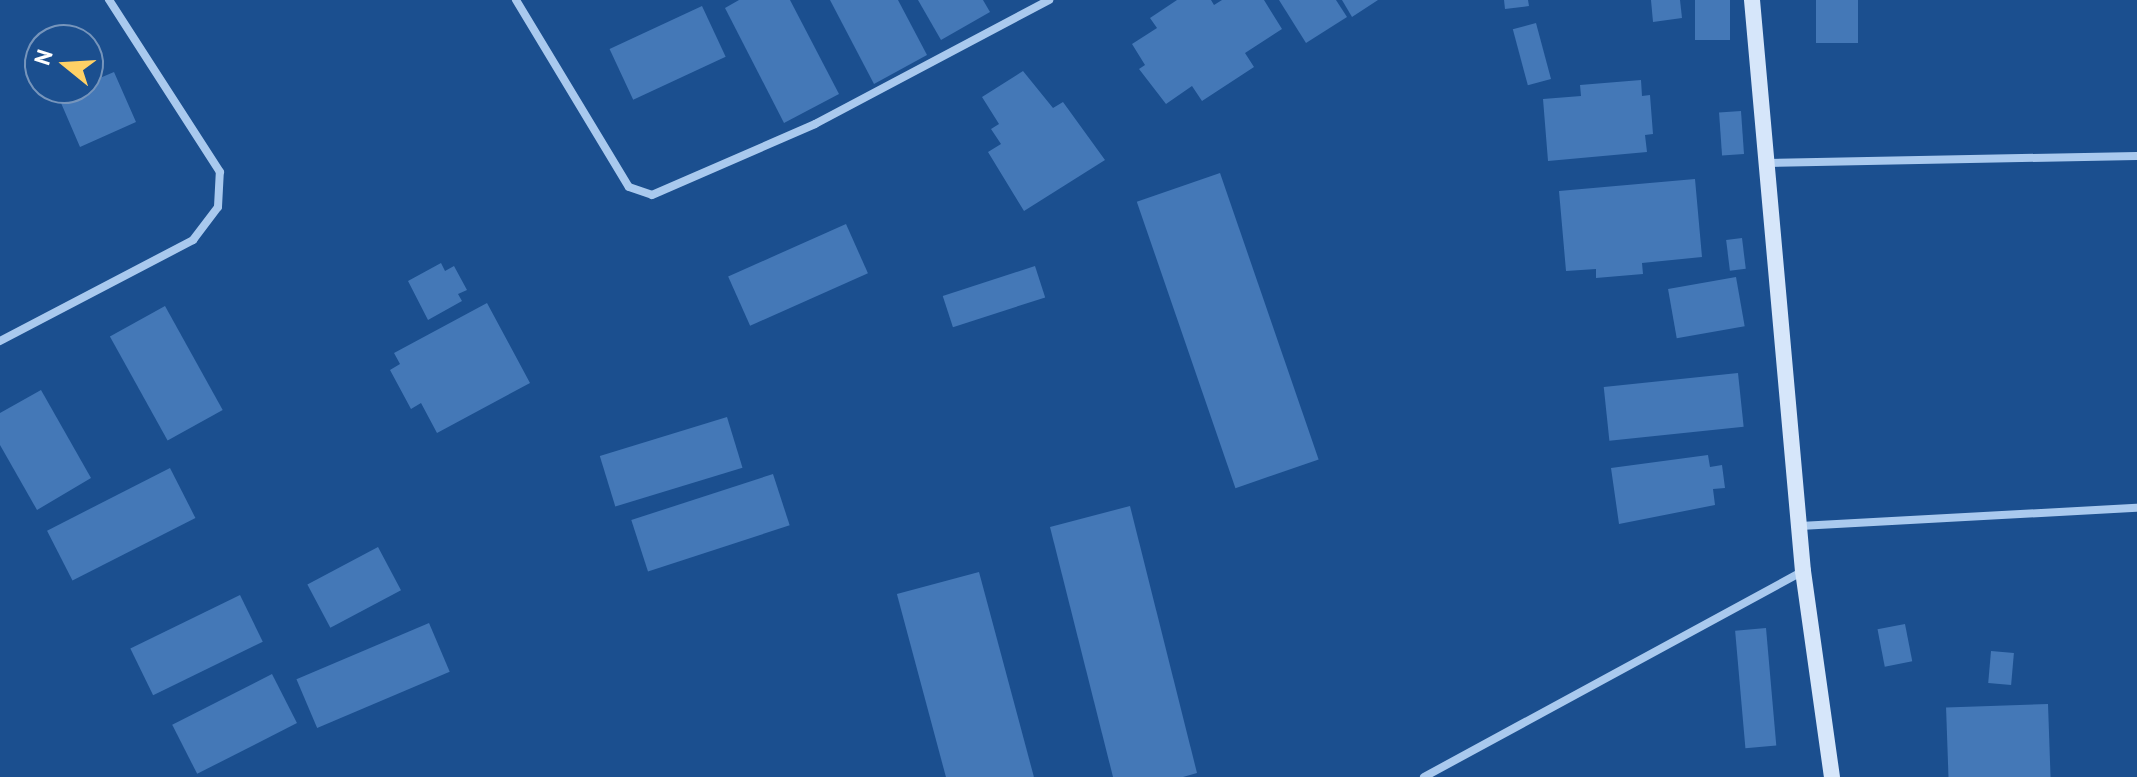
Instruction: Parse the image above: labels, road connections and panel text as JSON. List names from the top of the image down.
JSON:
{
  "north": "left"
}
